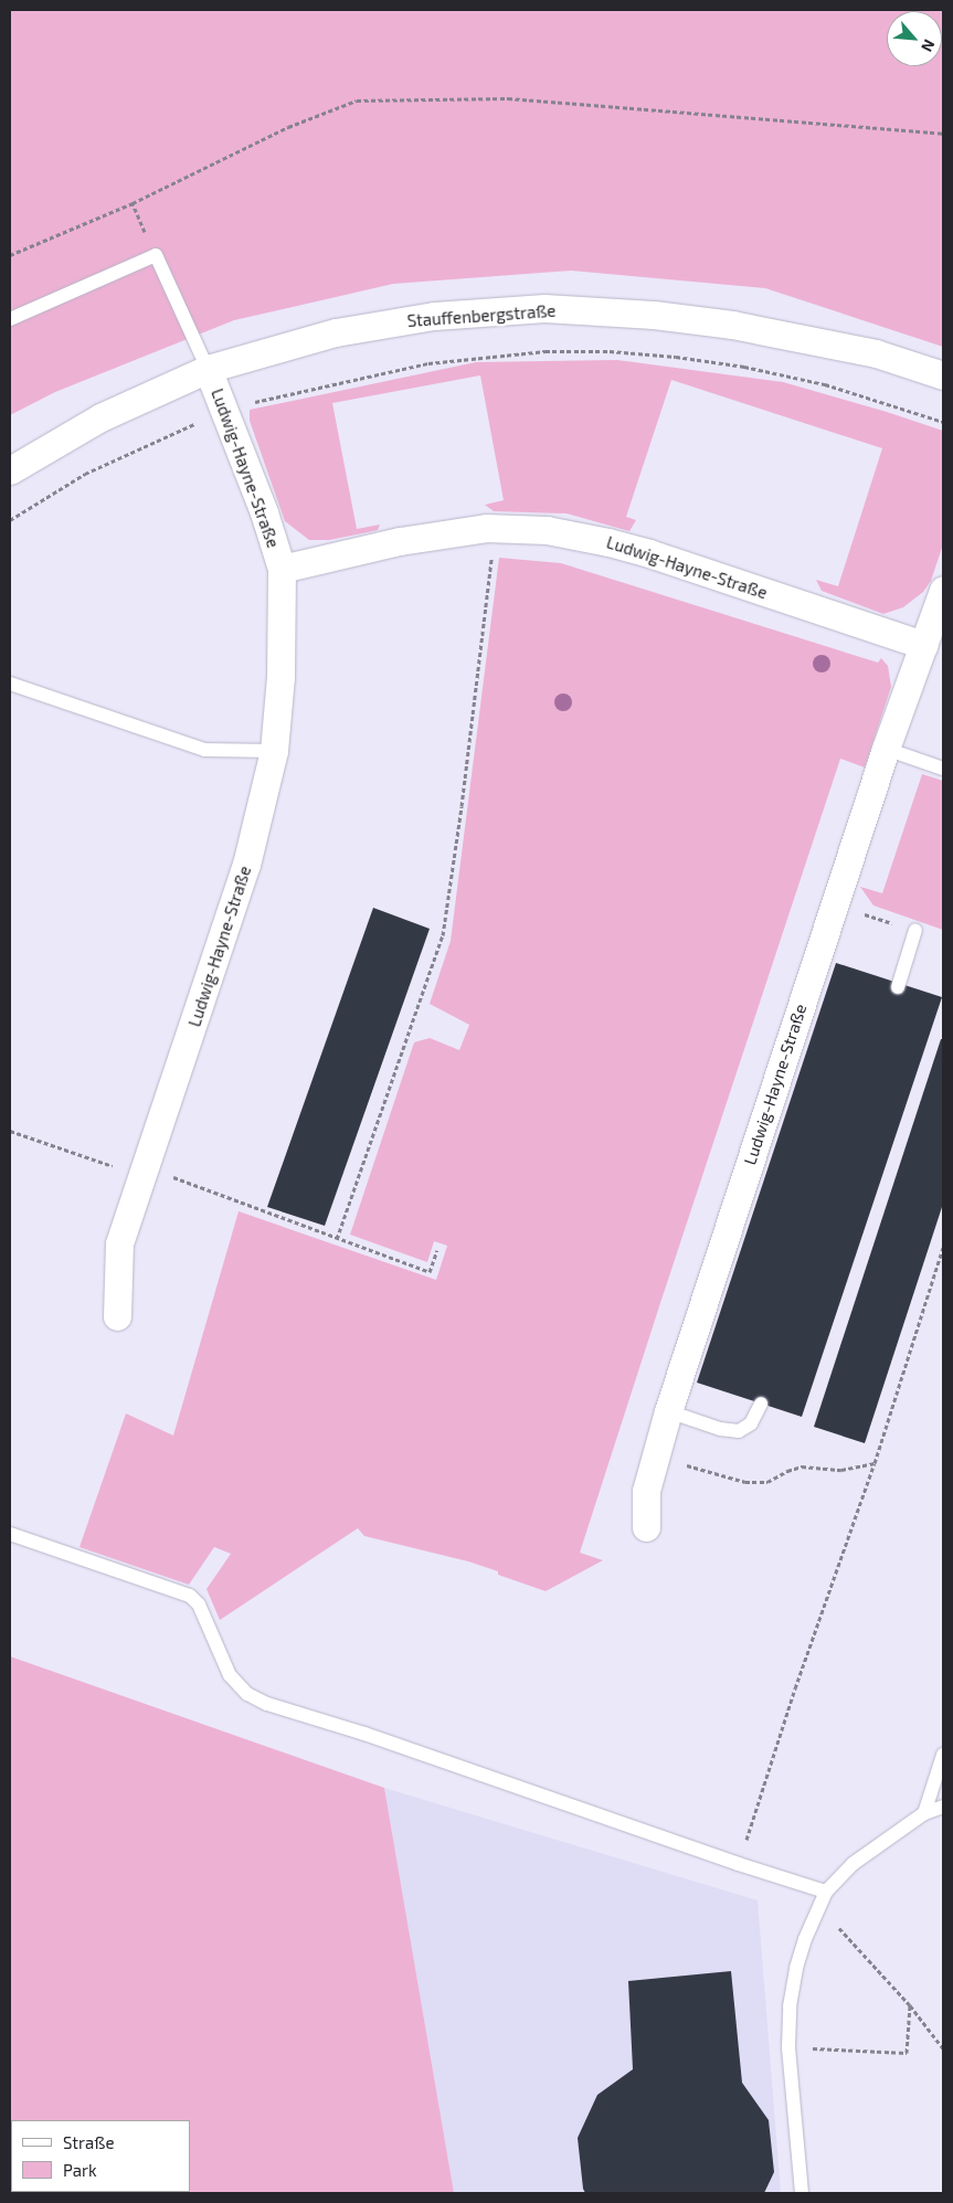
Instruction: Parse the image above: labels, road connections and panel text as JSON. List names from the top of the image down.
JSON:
{
  "streets": {
    "street": ["Stauffenbergstraße", "Ludwig-Hayne-Straße"]
  },
  "crossings": [
    ["Stauffenbergstraße", "Ludwig-Hayne-Straße"]
  ],
  "legend": ["Straße", "Park"],
  "north": "bottom right"
}
